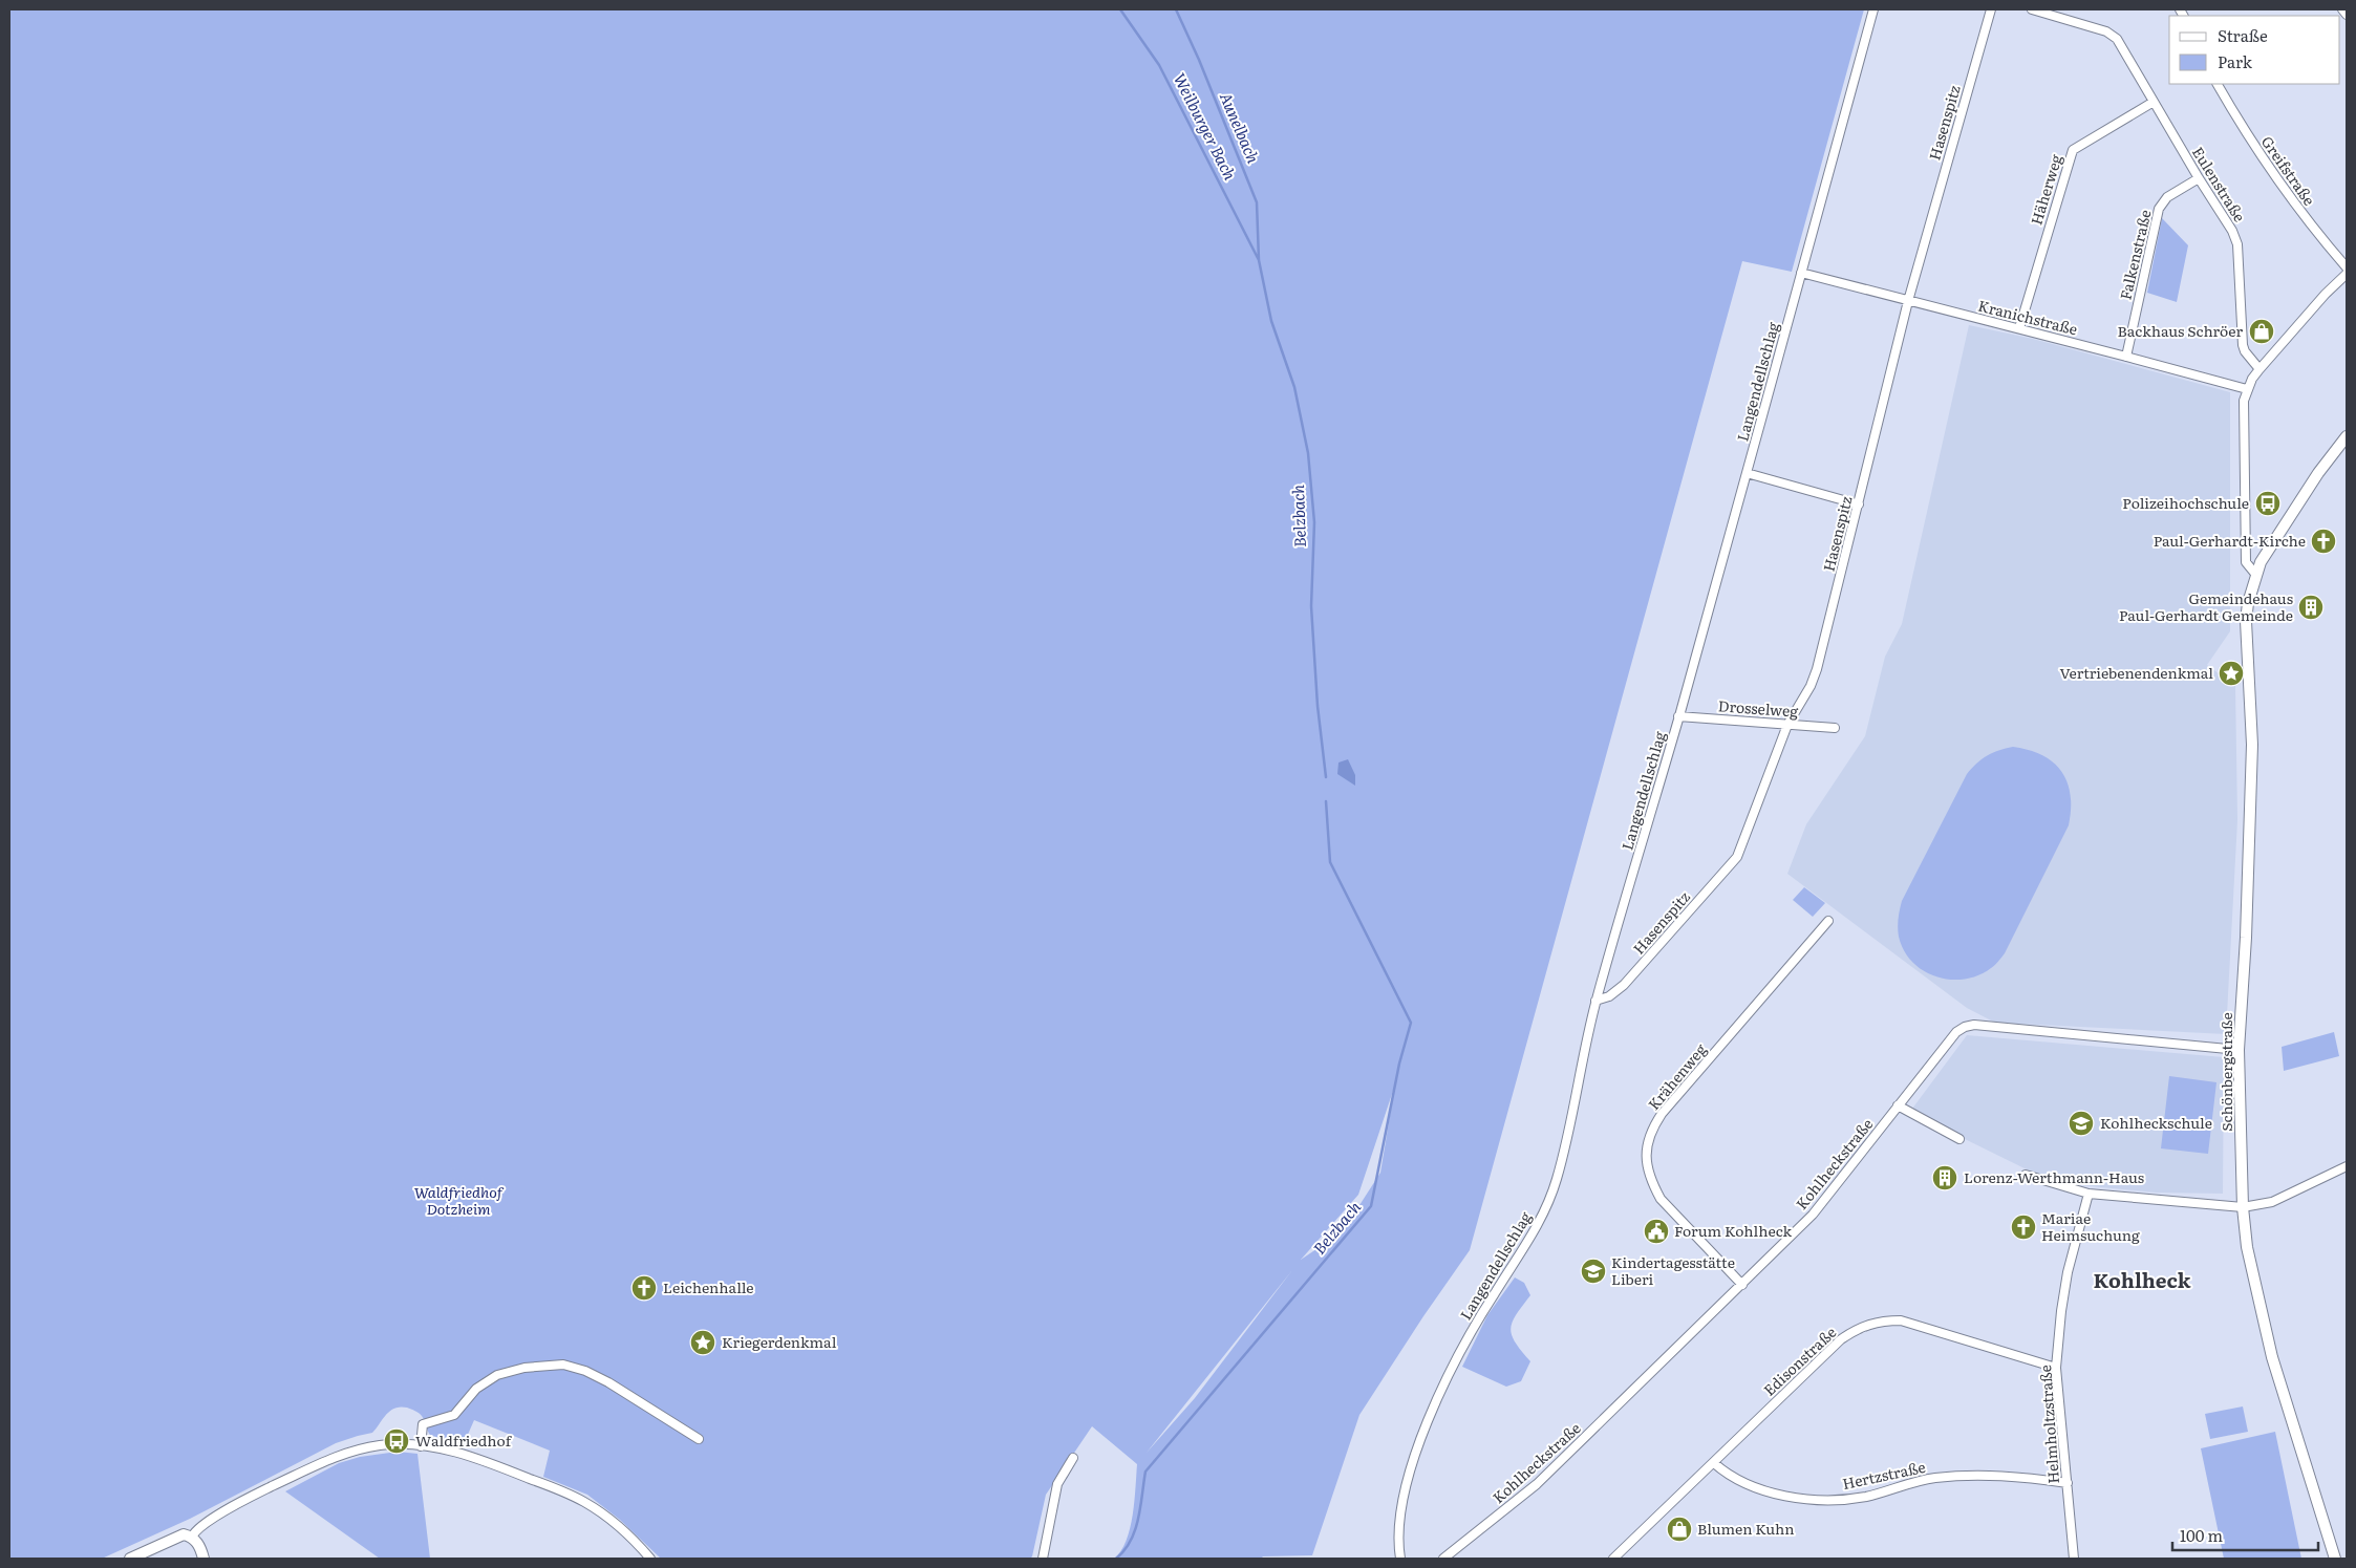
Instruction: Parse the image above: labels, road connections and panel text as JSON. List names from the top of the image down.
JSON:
{
  "streets": {
    "street": [
      "Hasenspitz",
      "Greifstraße",
      "Eulenstraße",
      "Häherweg",
      "Falkenstraße",
      "Kranichstraße",
      "Langendellschlag",
      "Drosselweg",
      "Schönbergstraße",
      "Krähenweg",
      "Kohlheckstraße",
      "Edisonstraße",
      "Helmholtzstraße",
      "Hertzstraße"
    ]
  },
  "crossings": [
    ["Hasenspitz", "Kranichstraße"],
    ["Hasenspitz", "Langendellschlag"],
    ["Hasenspitz", "Drosselweg"],
    ["Eulenstraße", "Häherweg"],
    ["Eulenstraße", "Falkenstraße"],
    ["Häherweg", "Kranichstraße"],
    ["Falkenstraße", "Kranichstraße"],
    ["Kranichstraße", "Langendellschlag"],
    ["Langendellschlag", "Drosselweg"],
    ["Schönbergstraße", "Kohlheckstraße"],
    ["Krähenweg", "Kohlheckstraße"],
    ["Edisonstraße", "Helmholtzstraße"],
    ["Edisonstraße", "Hertzstraße"],
    ["Helmholtzstraße", "Hertzstraße"]
  ],
  "districts": ["Kohlheck"],
  "water": ["Weilburger Bach", "Aunelbach", "Belzbach"],
  "parks": ["Waldfriedhof Dotzheim"],
  "places": {
    "shop": ["Backhaus Schröer", "Blumen Kuhn"],
    "bus stop": ["Polizeihochschule", "Waldfriedhof"],
    "church": ["Paul-Gerhardt-Kirche", "Mariae Heimsuchung", "Leichenhalle"],
    "building": ["Gemeindehaus Paul-Gerhardt Gemeinde", "Lorenz-Werthmann-Haus"],
    "place": ["Vertriebenendenkmal", "Kriegerdenkmal"],
    "school or university": ["Kohlheckschule", "Kindertagesstätte Liberi"],
    "public building": ["Forum Kohlheck"]
  },
  "legend": ["Straße", "Park"],
  "scale_bar": "100 m"
}
